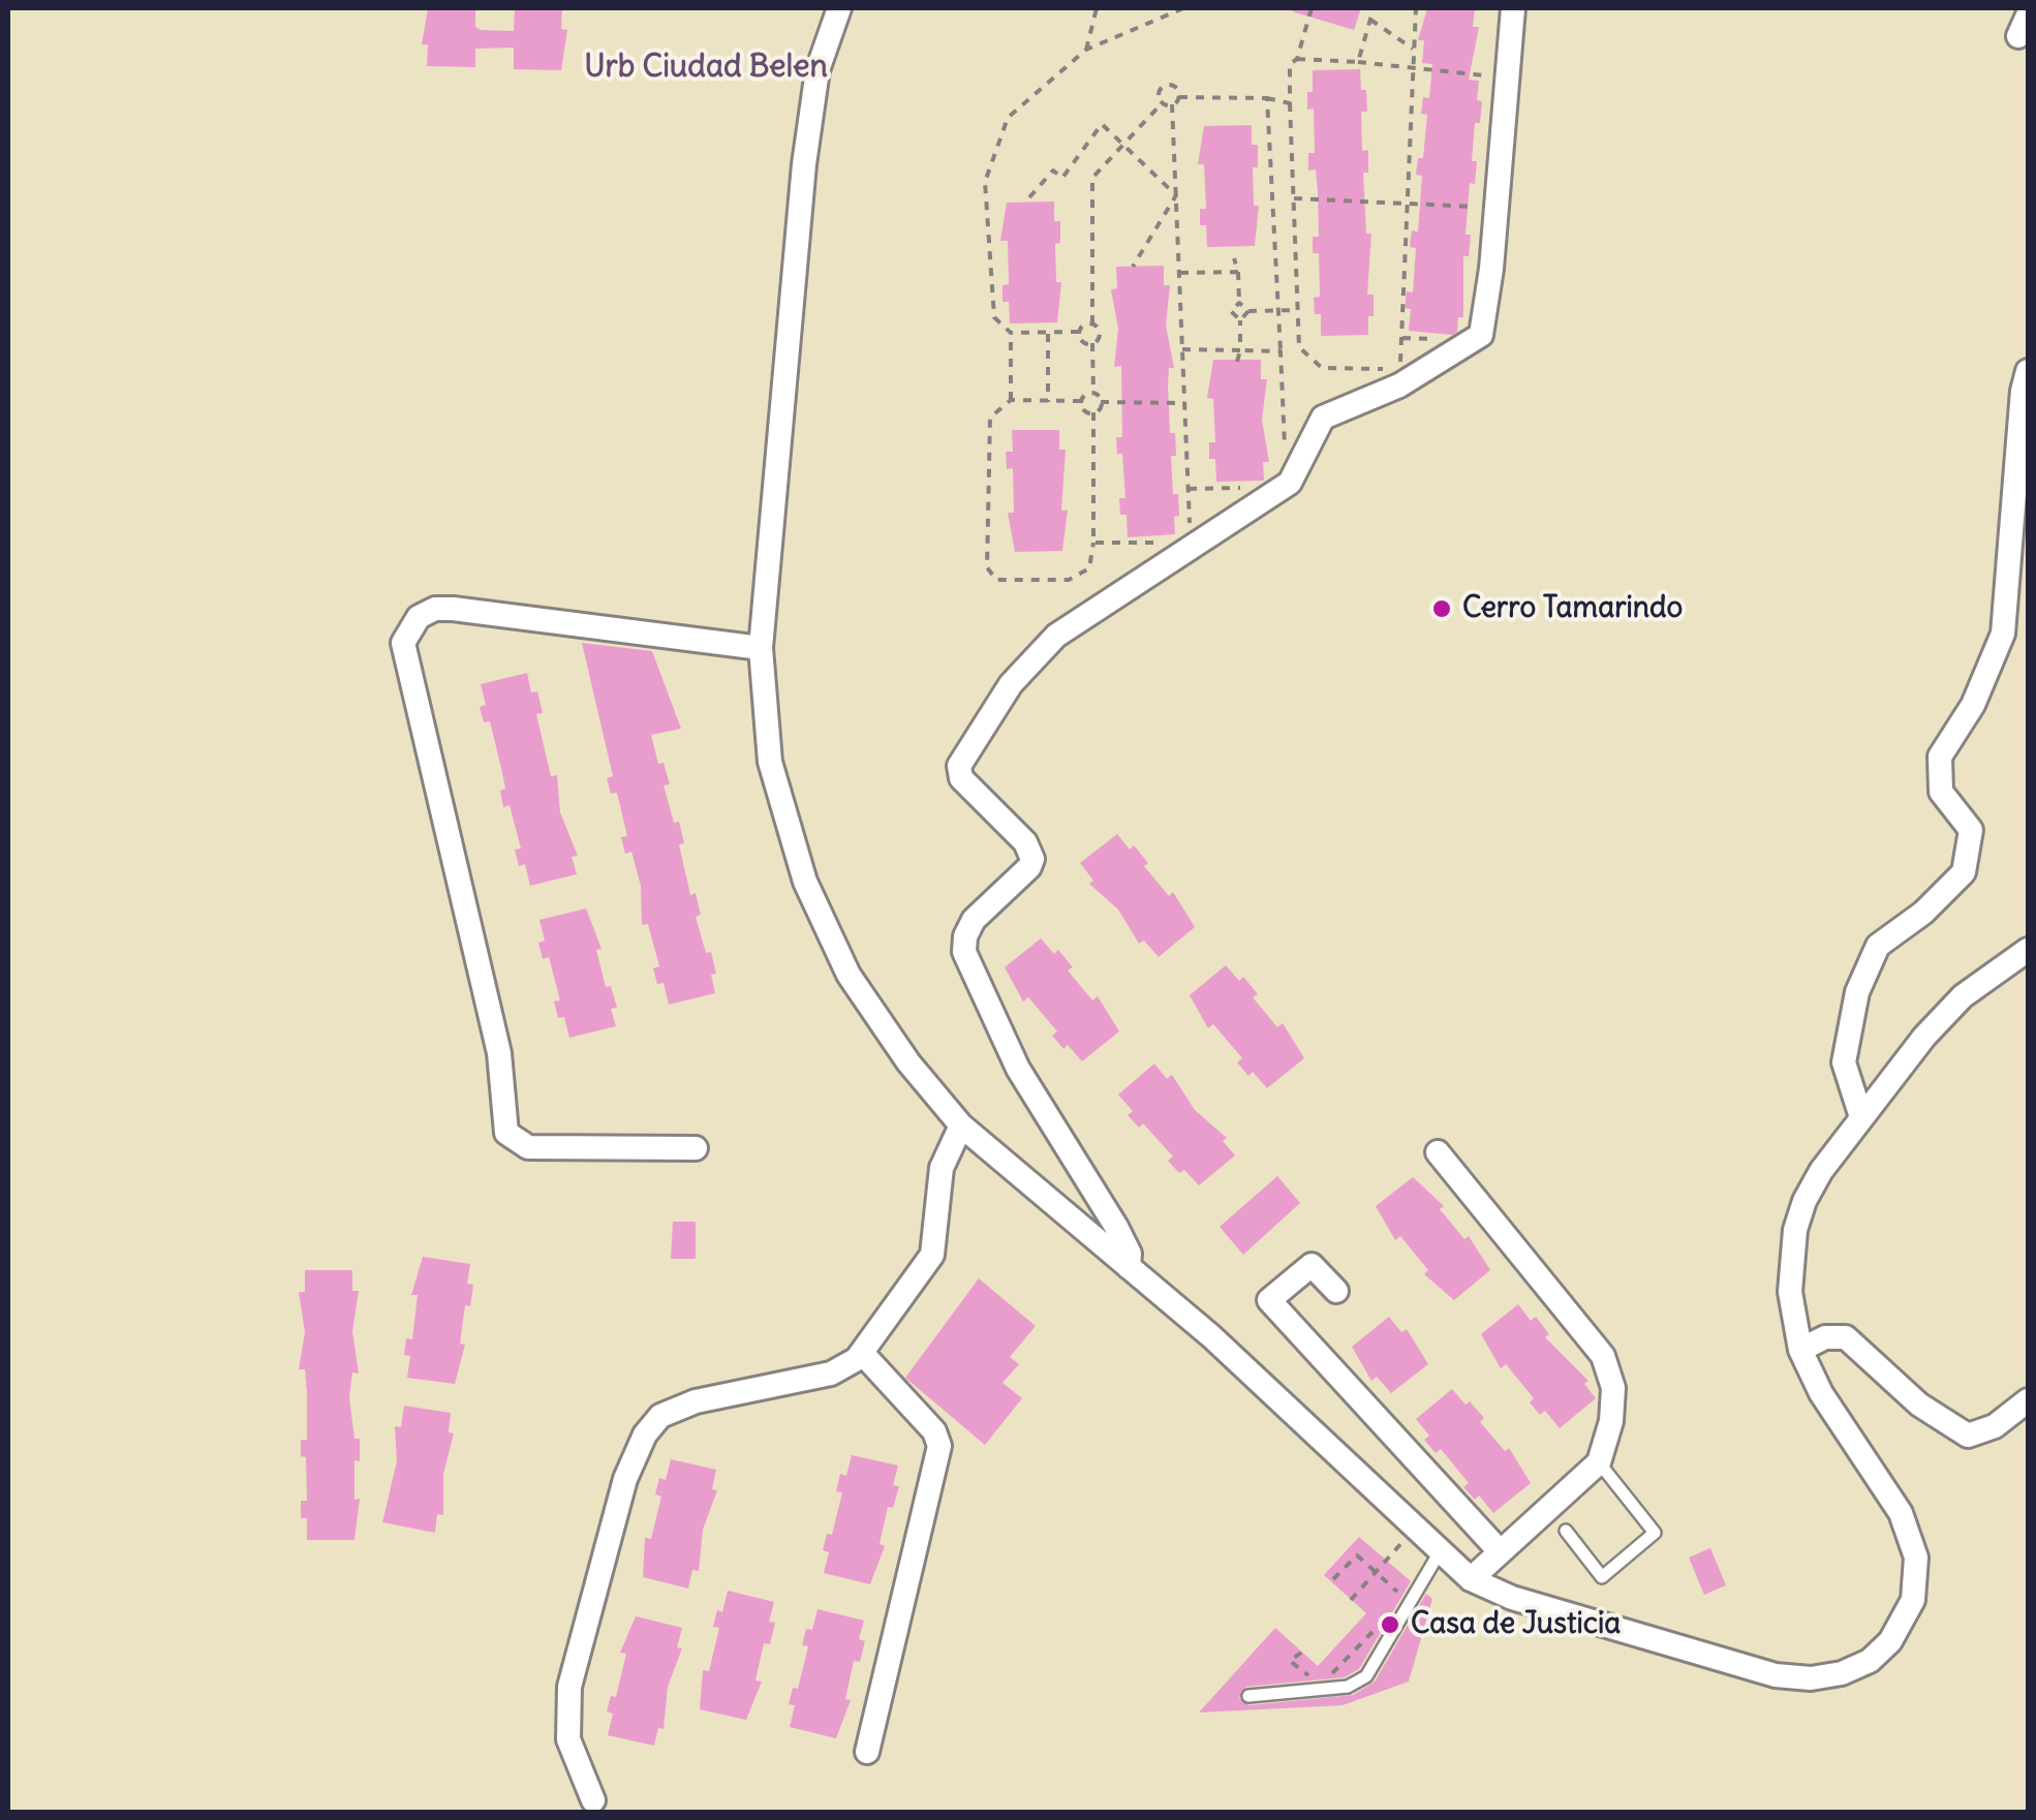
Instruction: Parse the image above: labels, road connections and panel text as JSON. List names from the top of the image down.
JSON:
{
  "districts": ["Urb Ciudad Belen"],
  "places": ["Cerro Tamarindo", "Casa de Justicia"]
}
